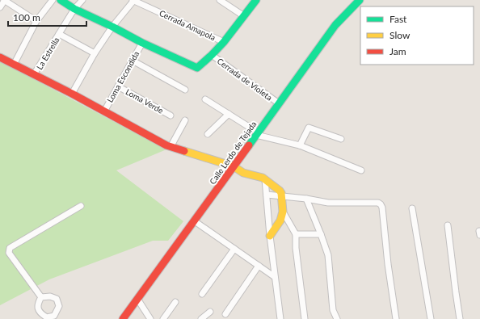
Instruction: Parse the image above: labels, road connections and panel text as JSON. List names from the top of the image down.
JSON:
{
  "streets": {
    "street": [
      "Cerrada Amapola",
      "La Estrella",
      "Loma Escondida",
      "Cerrada de Violeta",
      "Loma Verde",
      "Calle Lerdo de Tejada"
    ]
  },
  "crossings": [
    ["Loma Escondida", "Loma Verde"],
    ["Cerrada de Violeta", "Calle Lerdo de Tejada"]
  ],
  "legend": ["Fast", "Slow", "Jam"],
  "scale_bar": "100 m"
}
